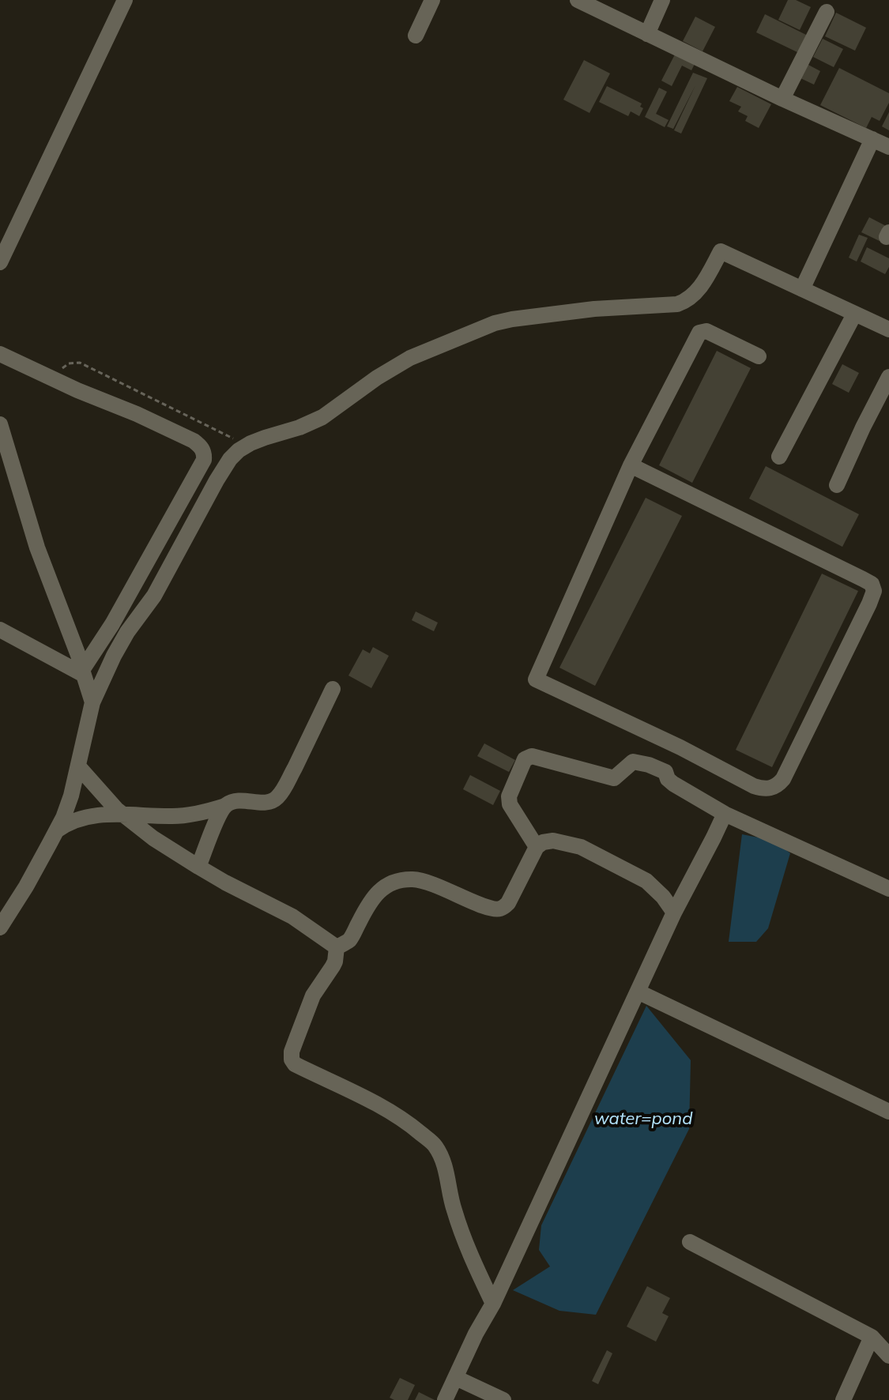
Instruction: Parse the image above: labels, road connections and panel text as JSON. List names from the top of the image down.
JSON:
{
  "water": ["water=pond"]
}
